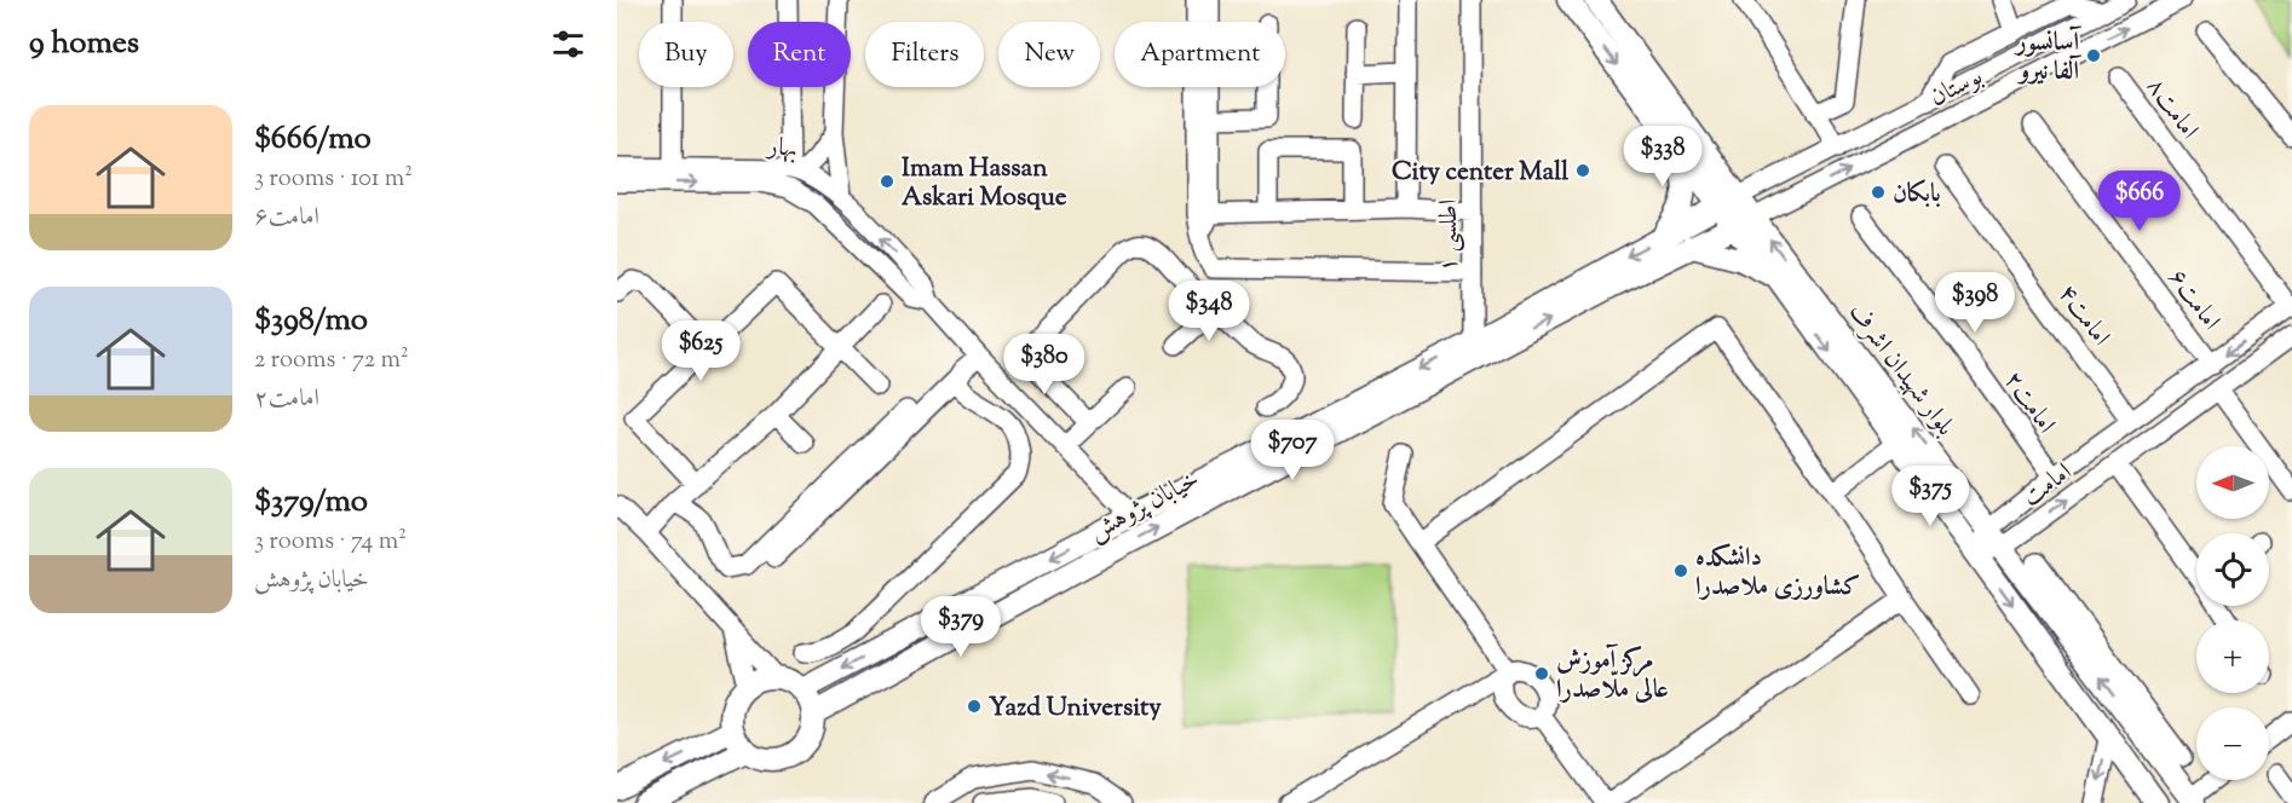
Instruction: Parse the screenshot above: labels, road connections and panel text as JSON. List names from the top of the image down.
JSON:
{
  "streets": {
    "main road": ["بلوار شهیدان اشرف", "خیابان پژوهش"],
    "street": [
      "بوستان",
      "امامت۸",
      "بهار",
      "اطلسی ۱",
      "امامت۶",
      "امامت۴",
      "امامت۲",
      "امامت"
    ]
  },
  "crossings": [
    ["بوستان", "بلوار شهیدان اشرف"],
    ["بوستان", "خیابان پژوهش"],
    ["امامت۸", "امامت"],
    ["بهار", "خیابان پژوهش"],
    ["اطلسی ۱", "خیابان پژوهش"],
    ["امامت۶", "امامت"],
    ["امامت۴", "امامت"],
    ["بلوار شهیدان اشرف", "امامت"],
    ["بلوار شهیدان اشرف", "خیابان پژوهش"],
    ["امامت۲", "امامت"]
  ],
  "places": [
    "آسانسور آلفا نيرو",
    "City center Mall",
    "Imam Hassan Askari Mosque",
    "بابکان",
    "دانشکده کشاورزی ملاصدرا",
    "مرکز آموزش عالی ملّاصدرا",
    "Yazd University"
  ],
  "north": "left",
  "page": {
    "heading": "9 homes",
    "chip": [
      "Buy",
      "Rent",
      "Filters",
      "New",
      "Apartment"
    ],
    "list": [
      {
        "name": "$666/mo",
        "note": "3 rooms · 101 m² · امامت۶"
      },
      {
        "name": "$398/mo",
        "note": "2 rooms · 72 m² · امامت۲"
      },
      {
        "name": "$379/mo",
        "note": "3 rooms · 74 m² · خیابان پژوهش"
      }
    ],
    "price": [
      "$338",
      "$666",
      "$398",
      "$348",
      "$625",
      "$380",
      "$707",
      "$375",
      "$379"
    ],
    "map_buttons": ["+", "−"]
  }
}
